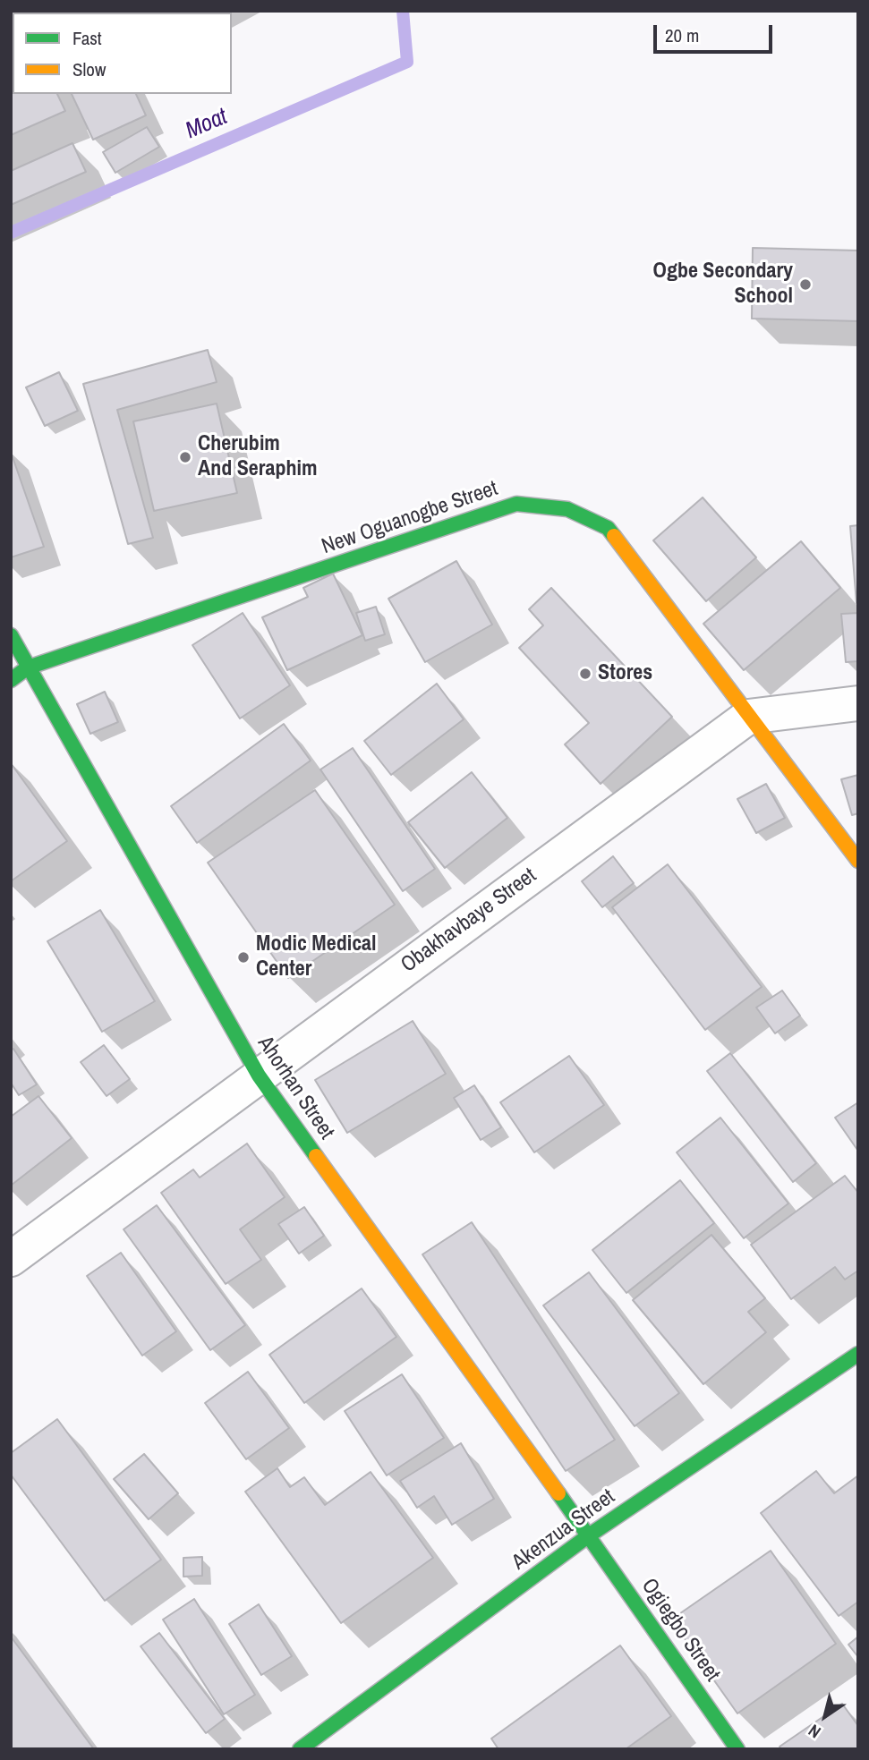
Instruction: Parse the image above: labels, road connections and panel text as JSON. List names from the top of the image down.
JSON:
{
  "streets": {
    "street": [
      "New Oguanogbe Street",
      "Obakhavbaye Street",
      "Ahorhan Street",
      "Akenzua Street",
      "Ogiegbo Street"
    ]
  },
  "crossings": [
    ["New Oguanogbe Street", "Obakhavbaye Street"],
    ["New Oguanogbe Street", "Ahorhan Street"],
    ["Obakhavbaye Street", "Ahorhan Street"],
    ["Ahorhan Street", "Akenzua Street"],
    ["Ahorhan Street", "Ogiegbo Street"],
    ["Akenzua Street", "Ogiegbo Street"]
  ],
  "water": ["Moat"],
  "places": [
    "Ogbe Secondary School",
    "Cherubim And Seraphim",
    "Stores",
    "Modic Medical Center"
  ],
  "legend": ["Fast", "Slow"],
  "scale_bar": "20 m",
  "north": "bottom left"
}
